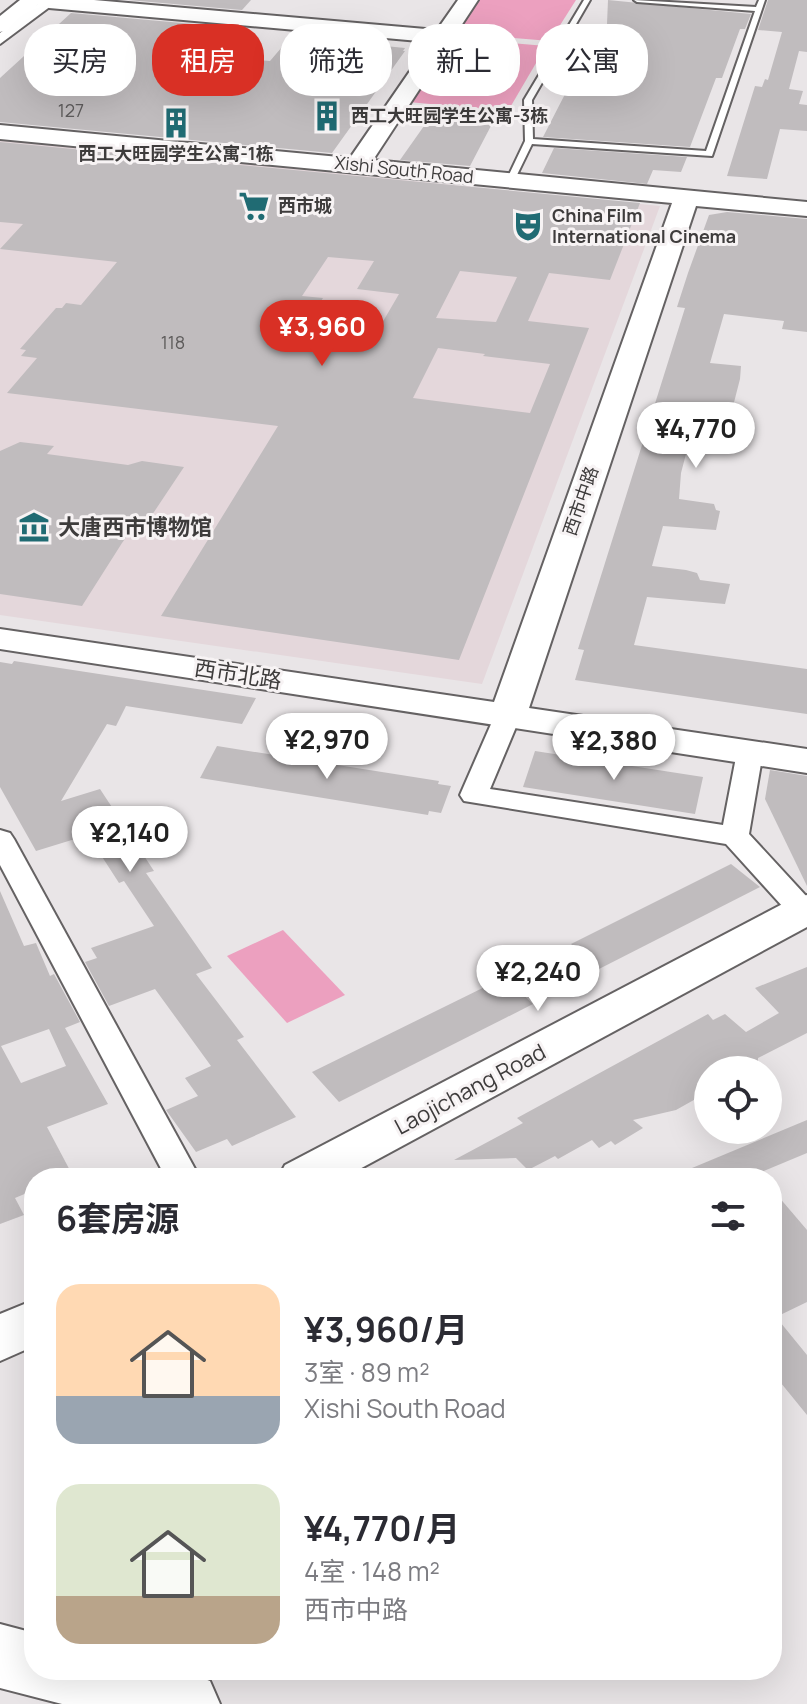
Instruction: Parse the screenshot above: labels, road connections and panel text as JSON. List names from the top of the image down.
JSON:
{
  "streets": {
    "street": [
      "Xishi South Road",
      "西市中路",
      "西市北路",
      "Laojichang Road"
    ]
  },
  "crossings": [
    ["Xishi South Road", "西市中路"],
    ["西市中路", "西市北路"]
  ],
  "places": {
    "building": ["西工大旺园学生公寓-3栋", "西工大旺园学生公寓-1栋"],
    "supermarket": ["西市城"],
    "theatre": ["China Film International Cinema"],
    "museum": ["大唐西市博物馆"]
  },
  "house_numbers": ["127", "118"],
  "page": {
    "chip": [
      "买房",
      "租房",
      "筛选",
      "新上",
      "公寓"
    ],
    "price": [
      "¥3,960",
      "¥4,770",
      "¥2,970",
      "¥2,380",
      "¥2,140",
      "¥2,240"
    ],
    "heading": "6套房源",
    "list": [
      {
        "name": "¥3,960/月",
        "note": "3室 · 89 m² · Xishi South Road"
      },
      {
        "name": "¥4,770/月",
        "note": "4室 · 148 m² · 西市中路"
      }
    ]
  }
}
